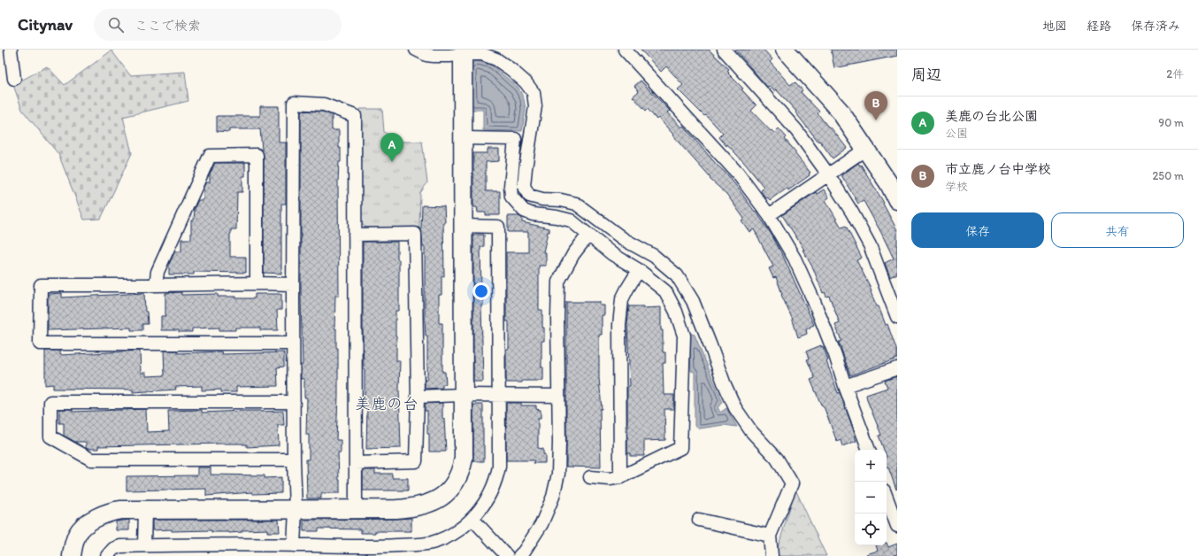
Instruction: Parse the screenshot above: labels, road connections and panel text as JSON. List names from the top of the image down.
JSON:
{
  "districts": ["美鹿の台"],
  "page": {
    "header": "Citynav",
    "search": "ここで検索",
    "nav": ["地図", "経路", "保存済み"],
    "heading": ["周辺", "2件"],
    "pins": ["B", "A"],
    "list": [
      {
        "mark": "A",
        "name": "美鹿の台北公園",
        "note": "公園",
        "value": "90 m"
      },
      {
        "mark": "B",
        "name": "市立鹿ノ台中学校",
        "note": "学校",
        "value": "250 m"
      }
    ],
    "buttons": ["保存", "共有"],
    "map_buttons": ["+", "−"]
  }
}
